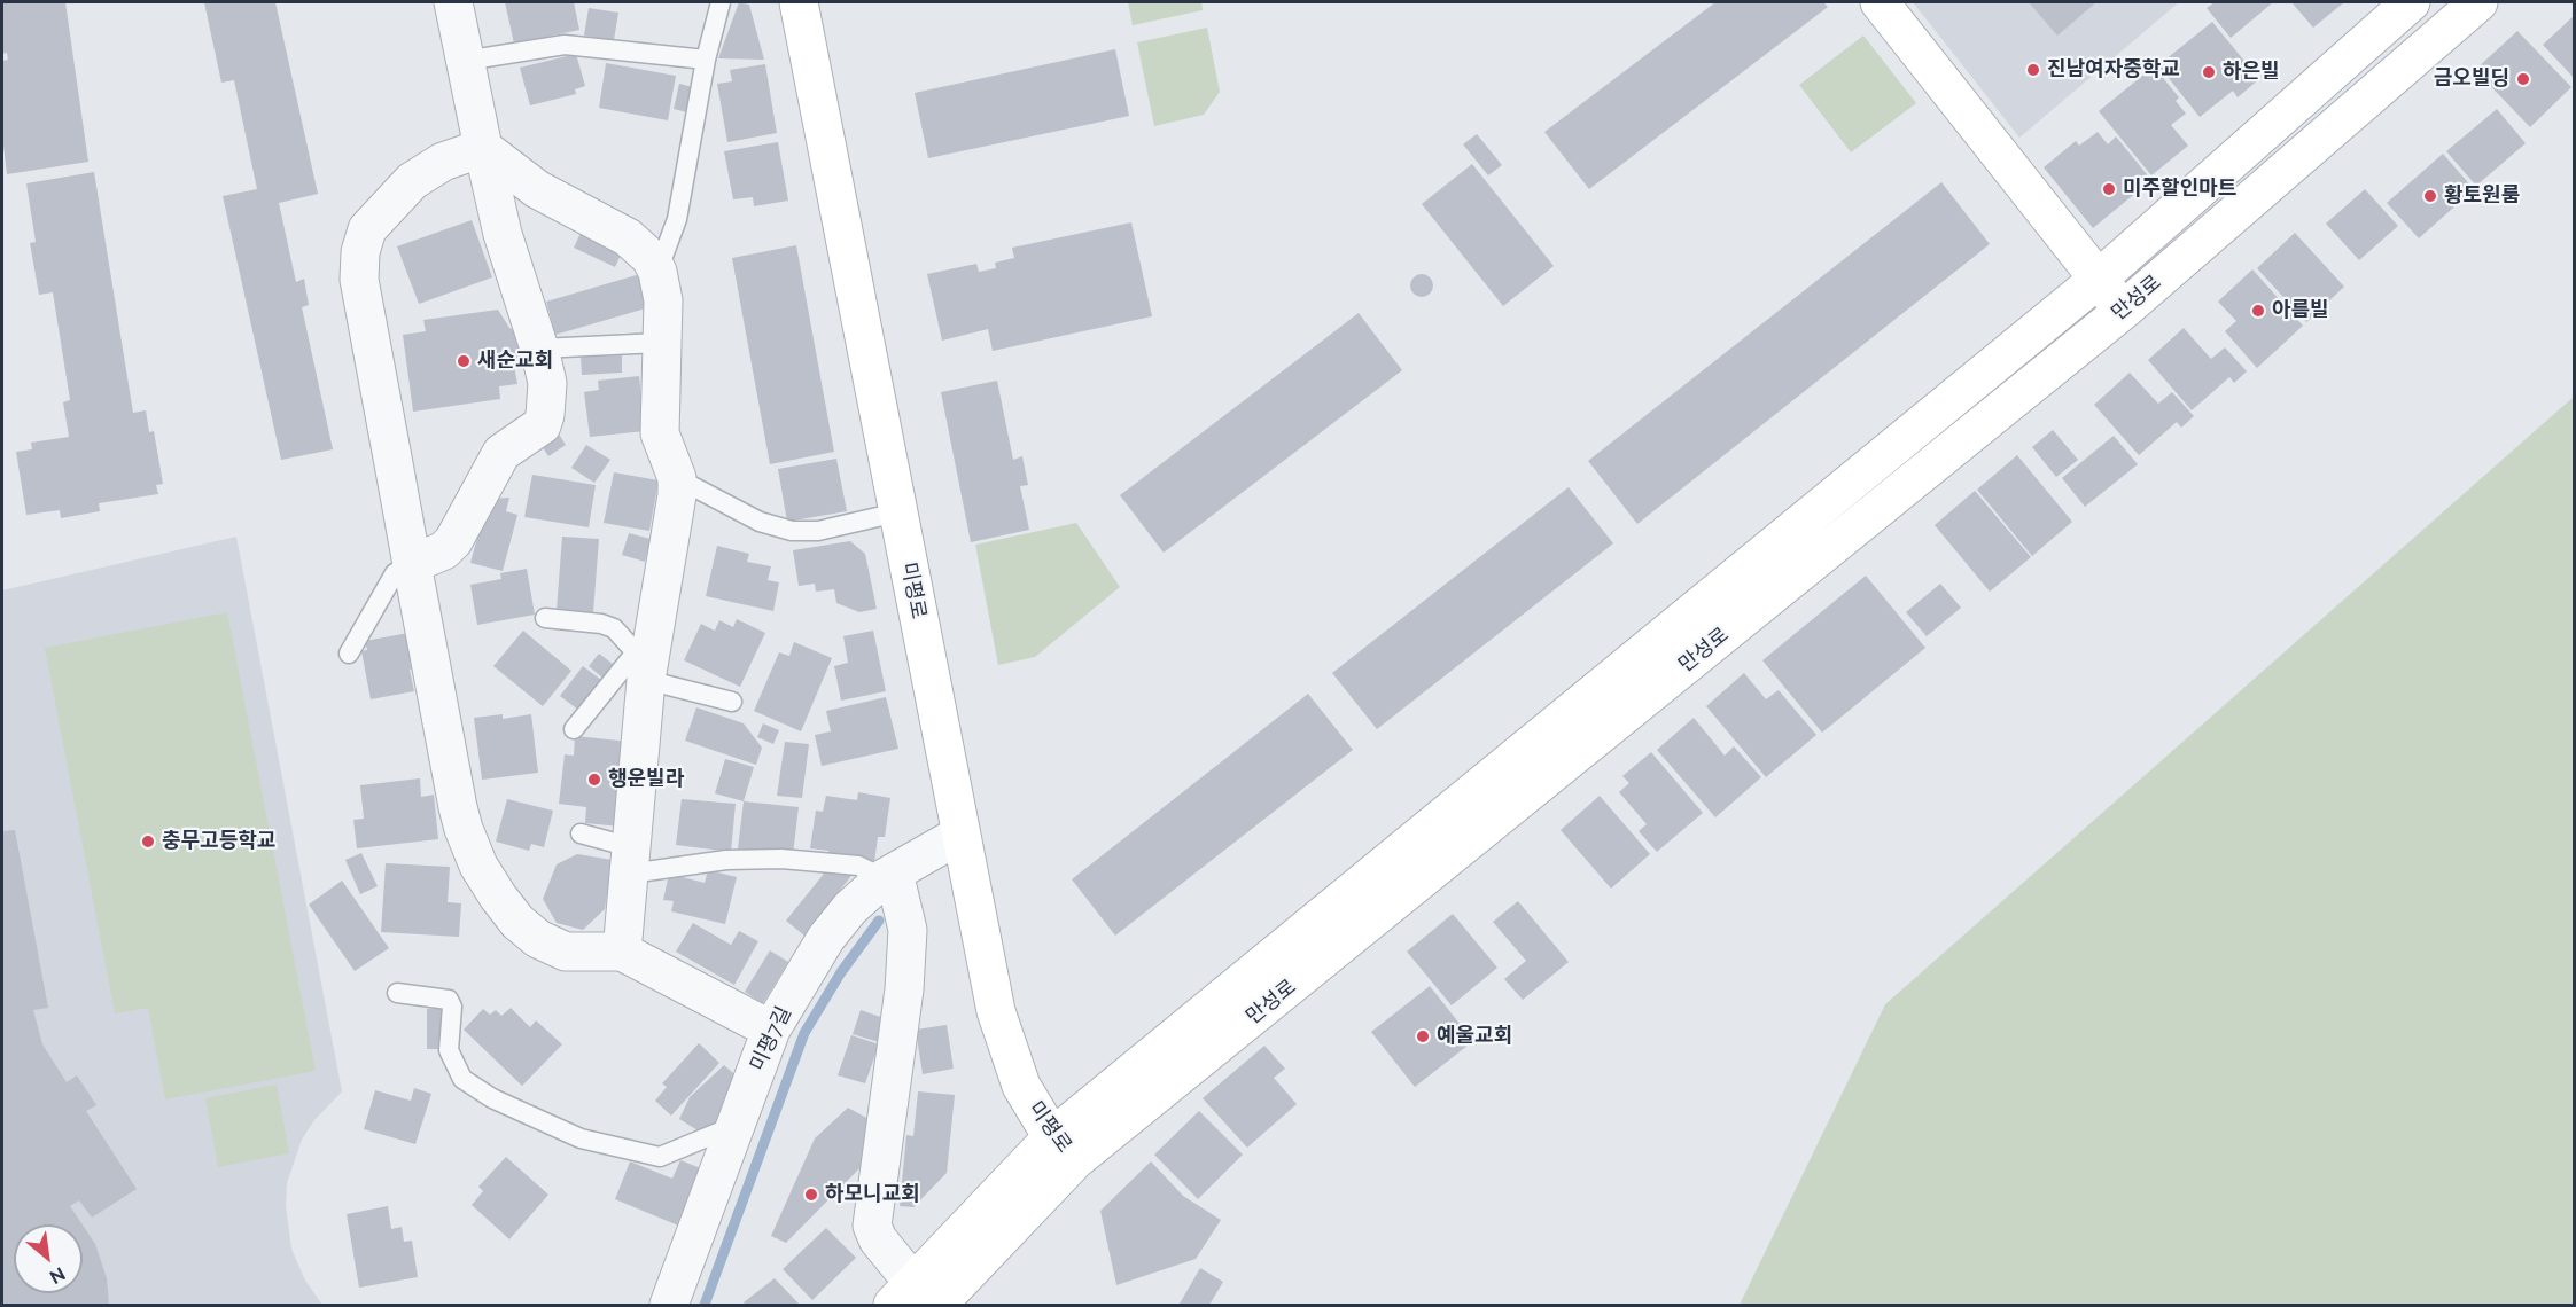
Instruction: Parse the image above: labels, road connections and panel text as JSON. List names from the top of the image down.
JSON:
{
  "streets": {
    "street": ["만성로", "미평로", "미평7길"]
  },
  "crossings": [
    ["만성로", "미평로"],
    ["미평로", "미평7길"]
  ],
  "places": [
    "진남여자중학교",
    "하은빌",
    "금오빌딩",
    "미주할인마트",
    "황토원룸",
    "아름빌",
    "새순교회",
    "행운빌라",
    "충무고등학교",
    "예울교회",
    "하모니교회"
  ],
  "north": "bottom right"
}
